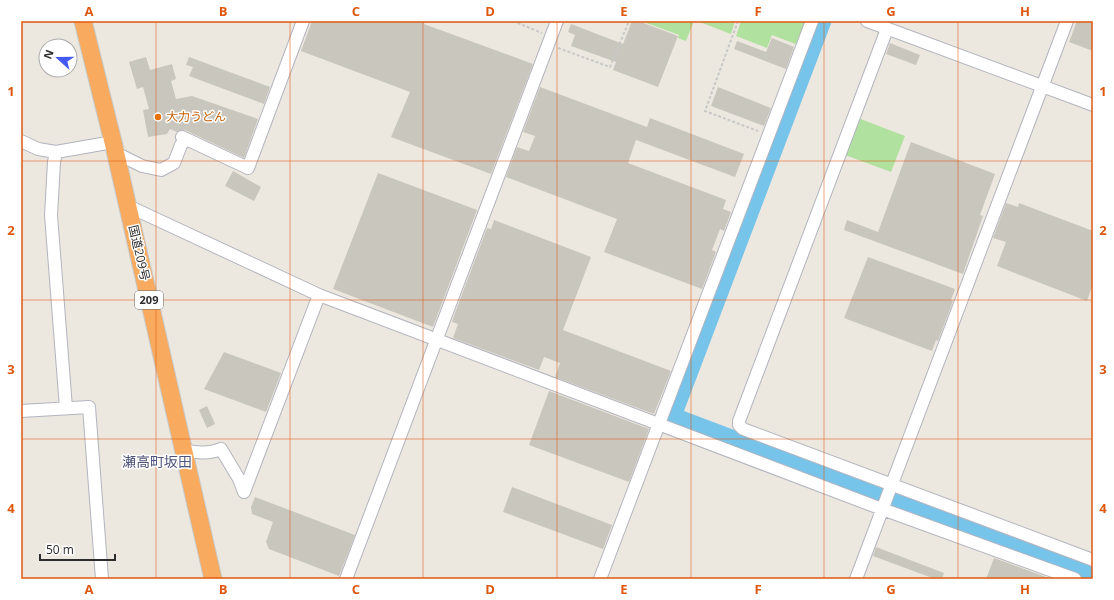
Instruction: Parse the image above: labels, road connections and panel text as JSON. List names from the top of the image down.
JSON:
{
  "streets": {
    "highway": ["国道209号", "209"]
  },
  "districts": ["瀬高町坂田"],
  "places": ["大力うどん"],
  "scale_bar": "50 m",
  "north": "left",
  "grid": {
    "columns": [
      "A",
      "B",
      "C",
      "D",
      "E",
      "F",
      "G",
      "H"
    ],
    "rows": [
      "1",
      "2",
      "3",
      "4"
    ]
  }
}
